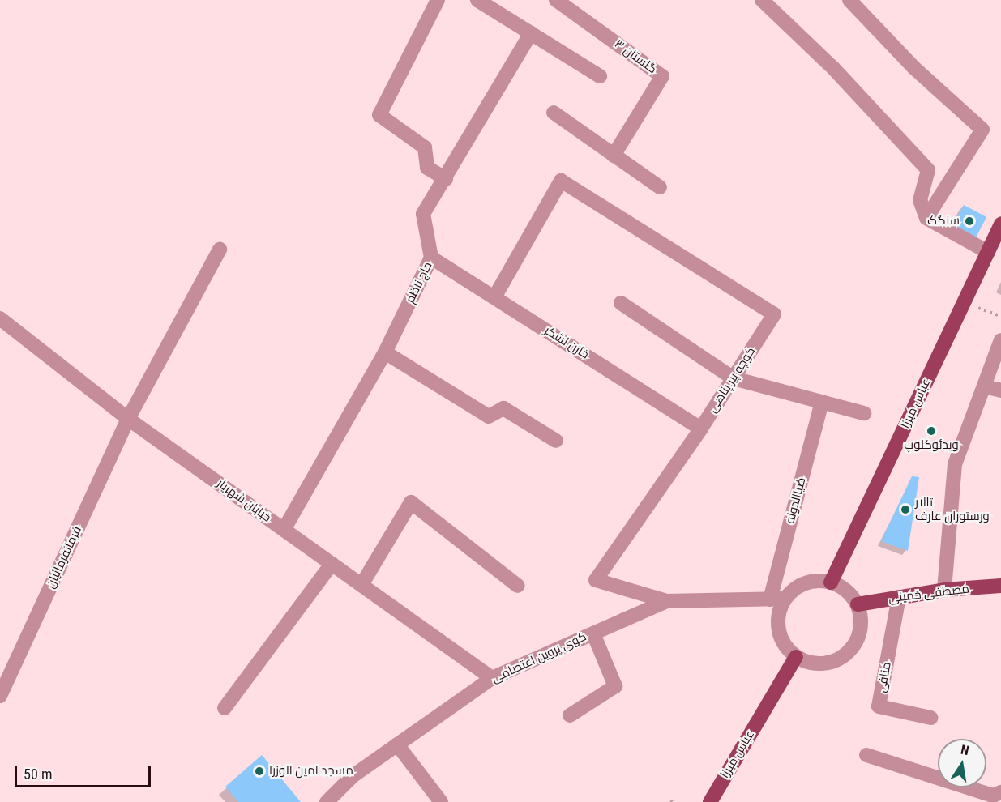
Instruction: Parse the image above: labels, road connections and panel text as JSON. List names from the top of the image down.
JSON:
{
  "streets": {
    "main road": ["عباس میرزا", "مصطفی خمینی"],
    "street": [
      "گلستان ۳",
      "حاج ناظم",
      "خازن لشکر",
      "کوچه پیر پناهی",
      "خیابان شهریار",
      "ضیاالدوله",
      "فرمانفرمائیان",
      "کوی پروین اعتصامی",
      "منافی"
    ]
  },
  "crossings": [
    ["حاج ناظم", "خازن لشکر"],
    ["حاج ناظم", "خیابان شهریار"],
    ["خازن لشکر", "کوچه پیر پناهی"],
    ["کوچه پیر پناهی", "کوی پروین اعتصامی"],
    ["عباس میرزا", "ضیاالدوله"],
    ["عباس میرزا", "مصطفی خمینی"],
    ["عباس میرزا", "کوی پروین اعتصامی"],
    ["خیابان شهریار", "فرمانفرمائیان"],
    ["خیابان شهریار", "کوی پروین اعتصامی"],
    ["ضیاالدوله", "مصطفی خمینی"],
    ["ضیاالدوله", "کوی پروین اعتصامی"],
    ["مصطفی خمینی", "کوی پروین اعتصامی"],
    ["مصطفی خمینی", "منافی"]
  ],
  "places": [
    "سنگک",
    "ویدئوکلوپ",
    "تالار ورستوران عارف",
    "مسجد امین الوزرا"
  ],
  "scale_bar": "50 m",
  "north": "top"
}
